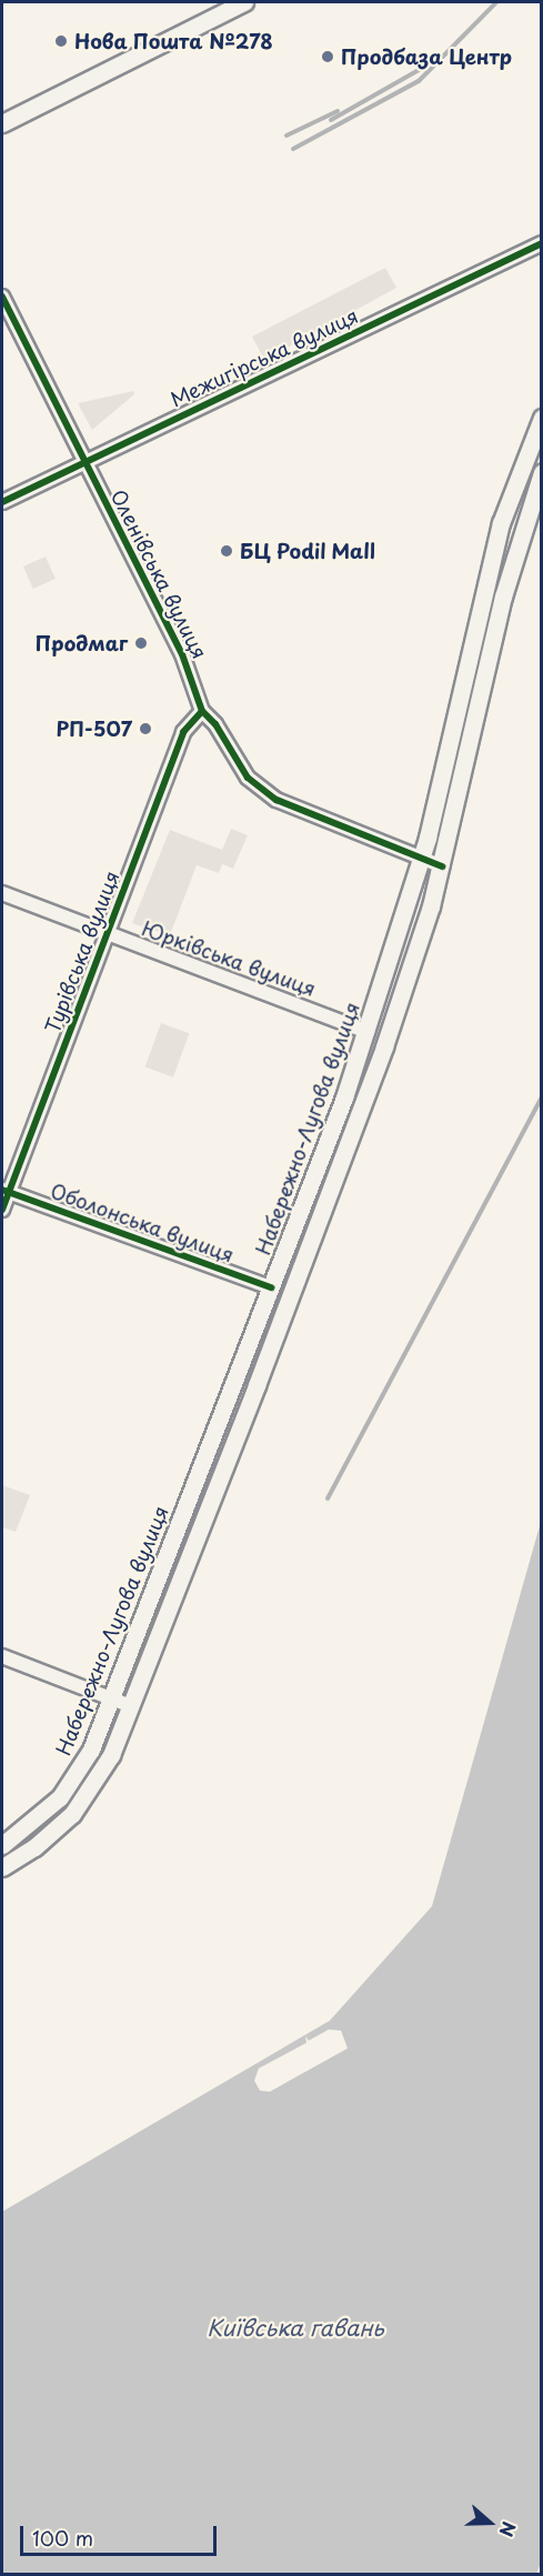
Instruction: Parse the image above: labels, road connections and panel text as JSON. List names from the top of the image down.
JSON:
{
  "streets": {
    "main road": ["Набережно-Лугова вулиця"],
    "street": [
      "Межигірська вулиця",
      "Оленівська вулиця",
      "Турівська вулиця",
      "Юрківська вулиця",
      "Оболонська вулиця"
    ]
  },
  "crossings": [
    ["Межигірська вулиця", "Оленівська вулиця"],
    ["Оленівська вулиця", "Турівська вулиця"],
    ["Оленівська вулиця", "Набережно-Лугова вулиця"],
    ["Турівська вулиця", "Юрківська вулиця"],
    ["Турівська вулиця", "Оболонська вулиця"],
    ["Юрківська вулиця", "Набережно-Лугова вулиця"],
    ["Набережно-Лугова вулиця", "Оболонська вулиця"]
  ],
  "water": ["Київська гавань"],
  "places": [
    "Нова Пошта №278",
    "Продбаза Центр",
    "БЦ Podil Mall",
    "Продмаг",
    "РП-507"
  ],
  "scale_bar": "100 m",
  "north": "right"
}
